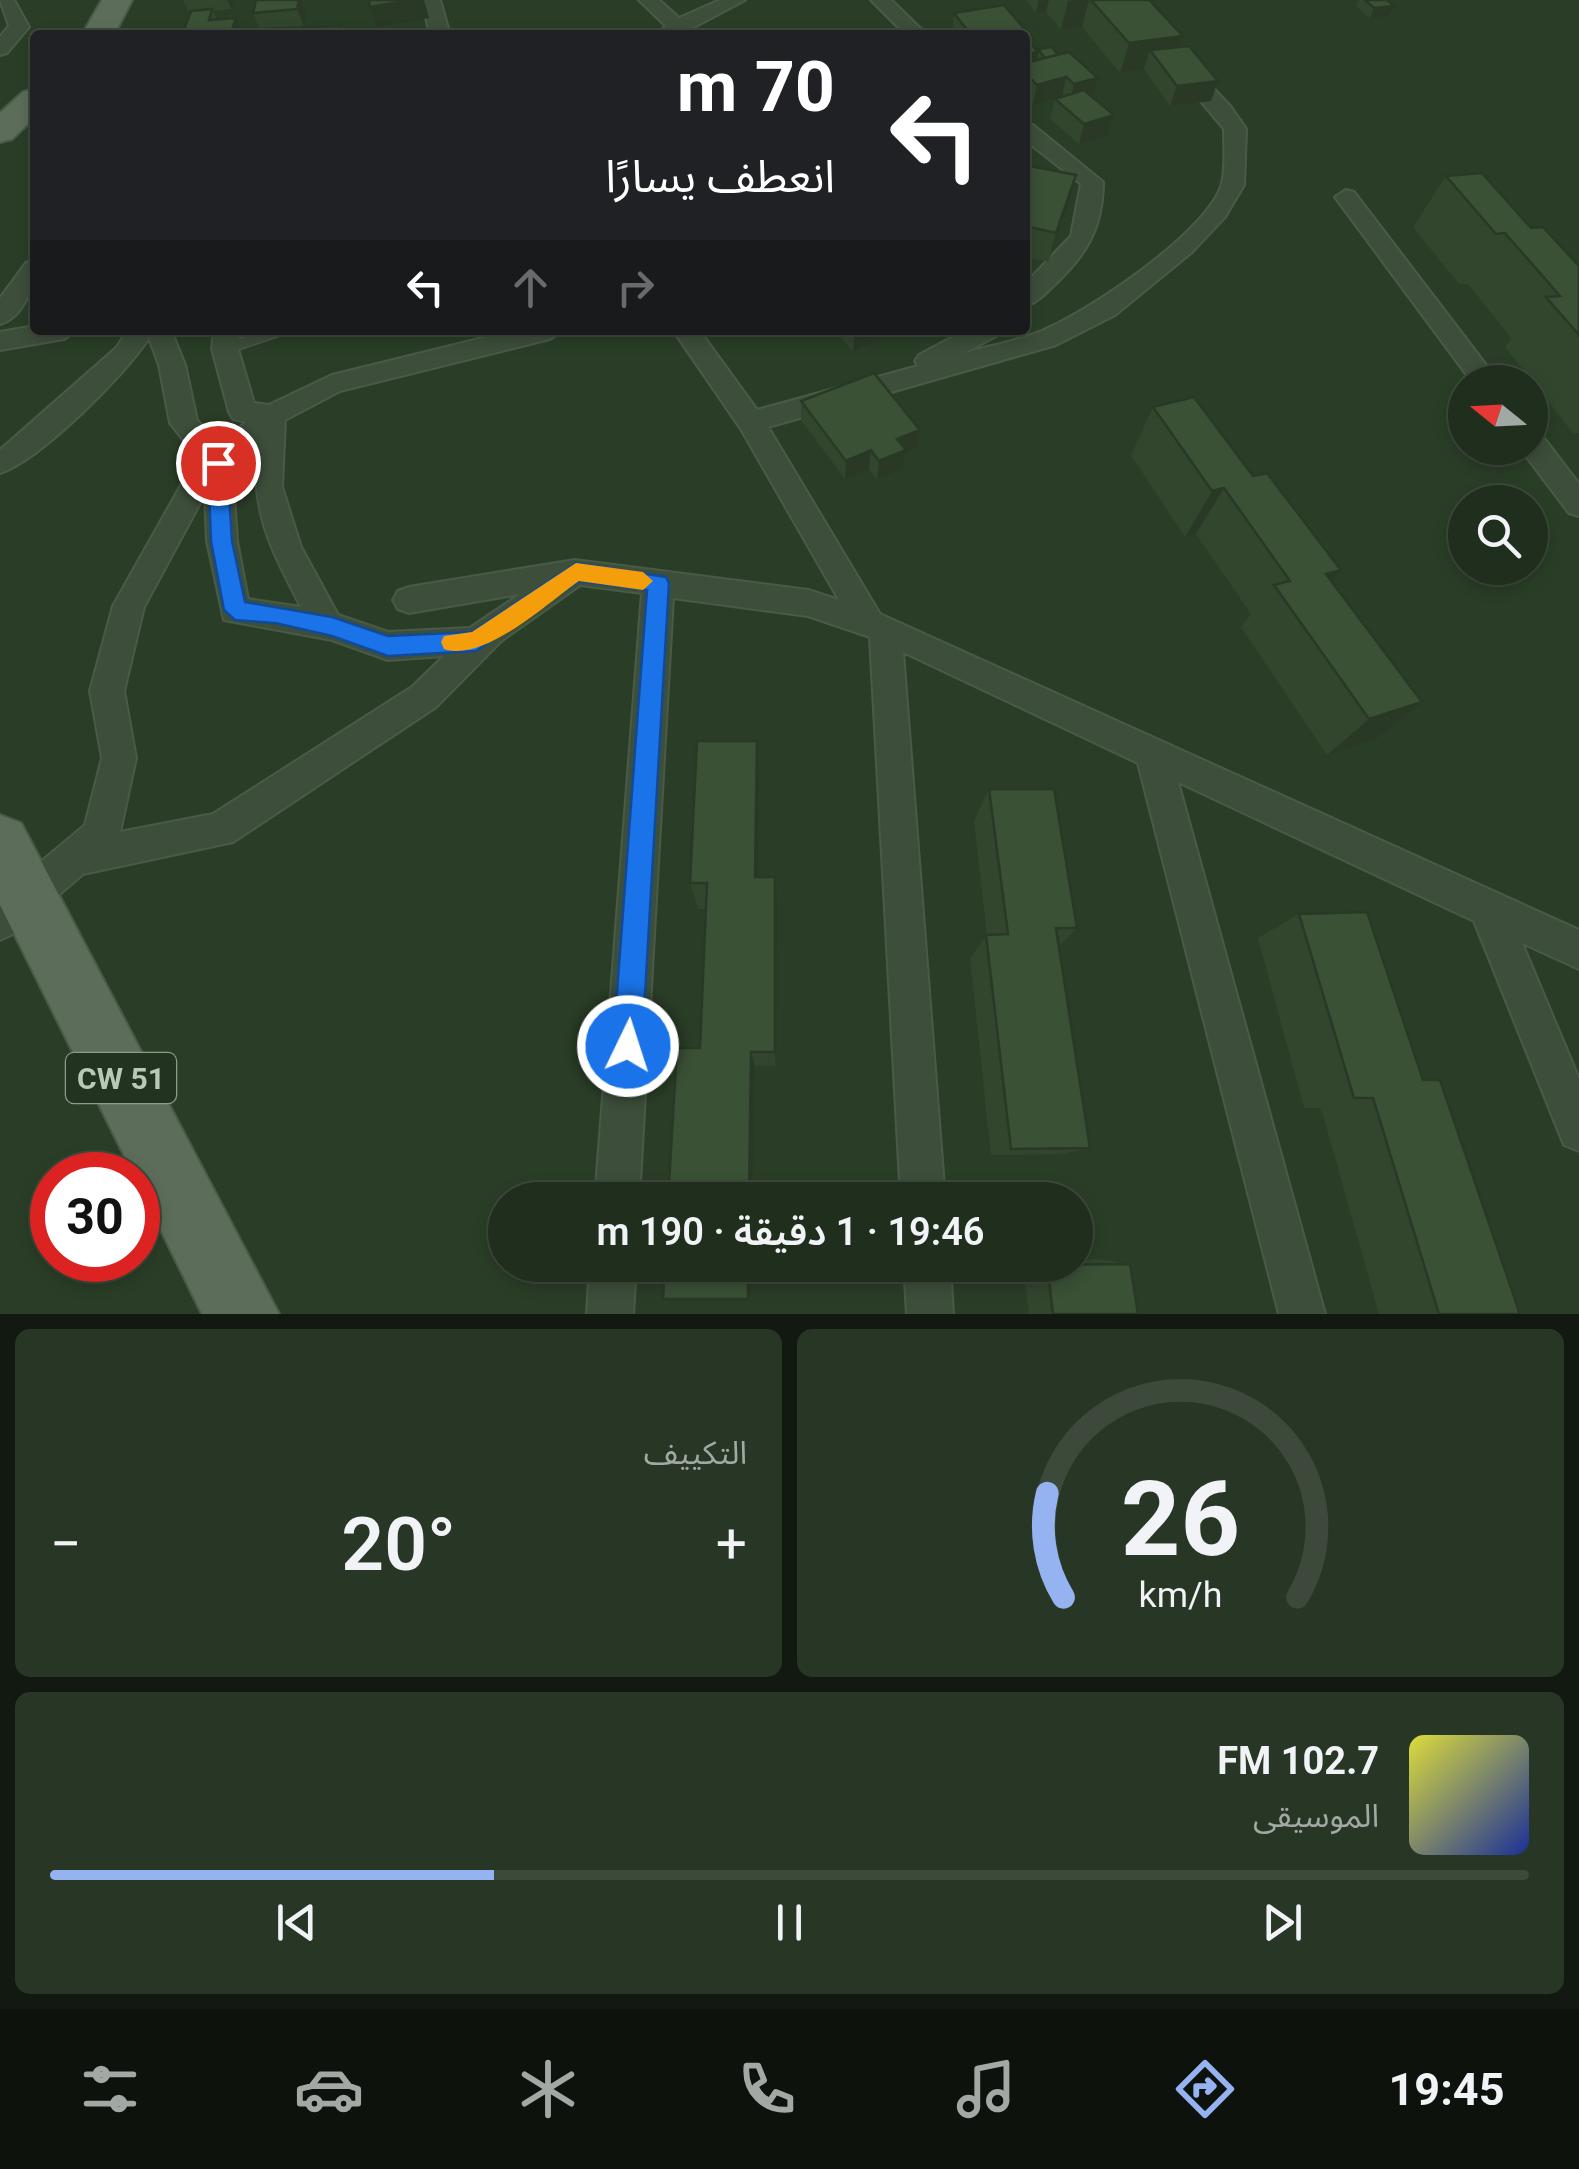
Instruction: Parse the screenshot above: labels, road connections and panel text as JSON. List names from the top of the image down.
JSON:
{
  "streets": {
    "main road": ["CW 51"]
  },
  "north": "left",
  "page": {
    "turn": ["70 m", "انعطف يسارًا"],
    "limit": "30",
    "trip": "19:46 · 1 دقيقة · 190 m",
    "tile": "التكييف",
    "heat": ["−", "20°", "+"],
    "song": ["102.7 FM", "الموسيقى"],
    "tabs": "19:45",
    "gauge": ["26", "km/h"]
  }
}
